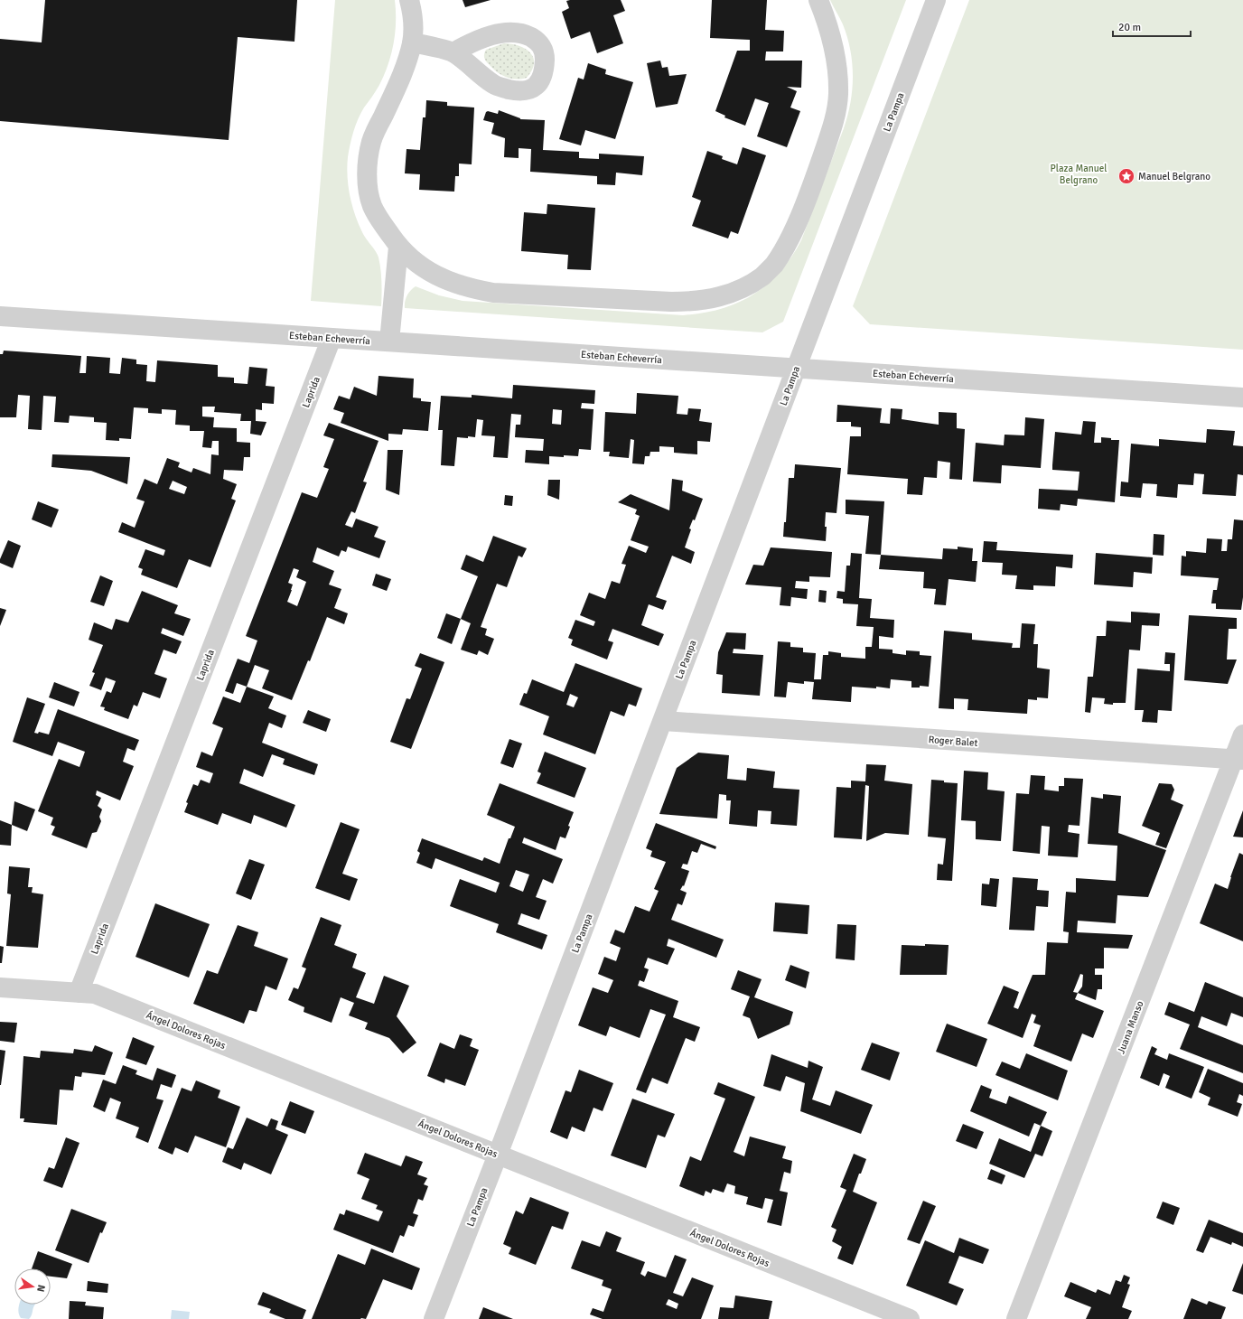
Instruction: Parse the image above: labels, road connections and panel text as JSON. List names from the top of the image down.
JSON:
{
  "streets": {
    "street": [
      "La Pampa",
      "Esteban Echeverría",
      "Laprida",
      "Roger Balet",
      "Juana Manso",
      "Ángel Dolores Rojas"
    ]
  },
  "crossings": [
    ["La Pampa", "Esteban Echeverría"],
    ["La Pampa", "Roger Balet"],
    ["La Pampa", "Ángel Dolores Rojas"],
    ["Esteban Echeverría", "Laprida"],
    ["Laprida", "Ángel Dolores Rojas"],
    ["Roger Balet", "Juana Manso"]
  ],
  "parks": ["Plaza Manuel Belgrano"],
  "places": {
    "place": ["Manuel Belgrano"]
  },
  "scale_bar": "20 m",
  "north": "right"
}
